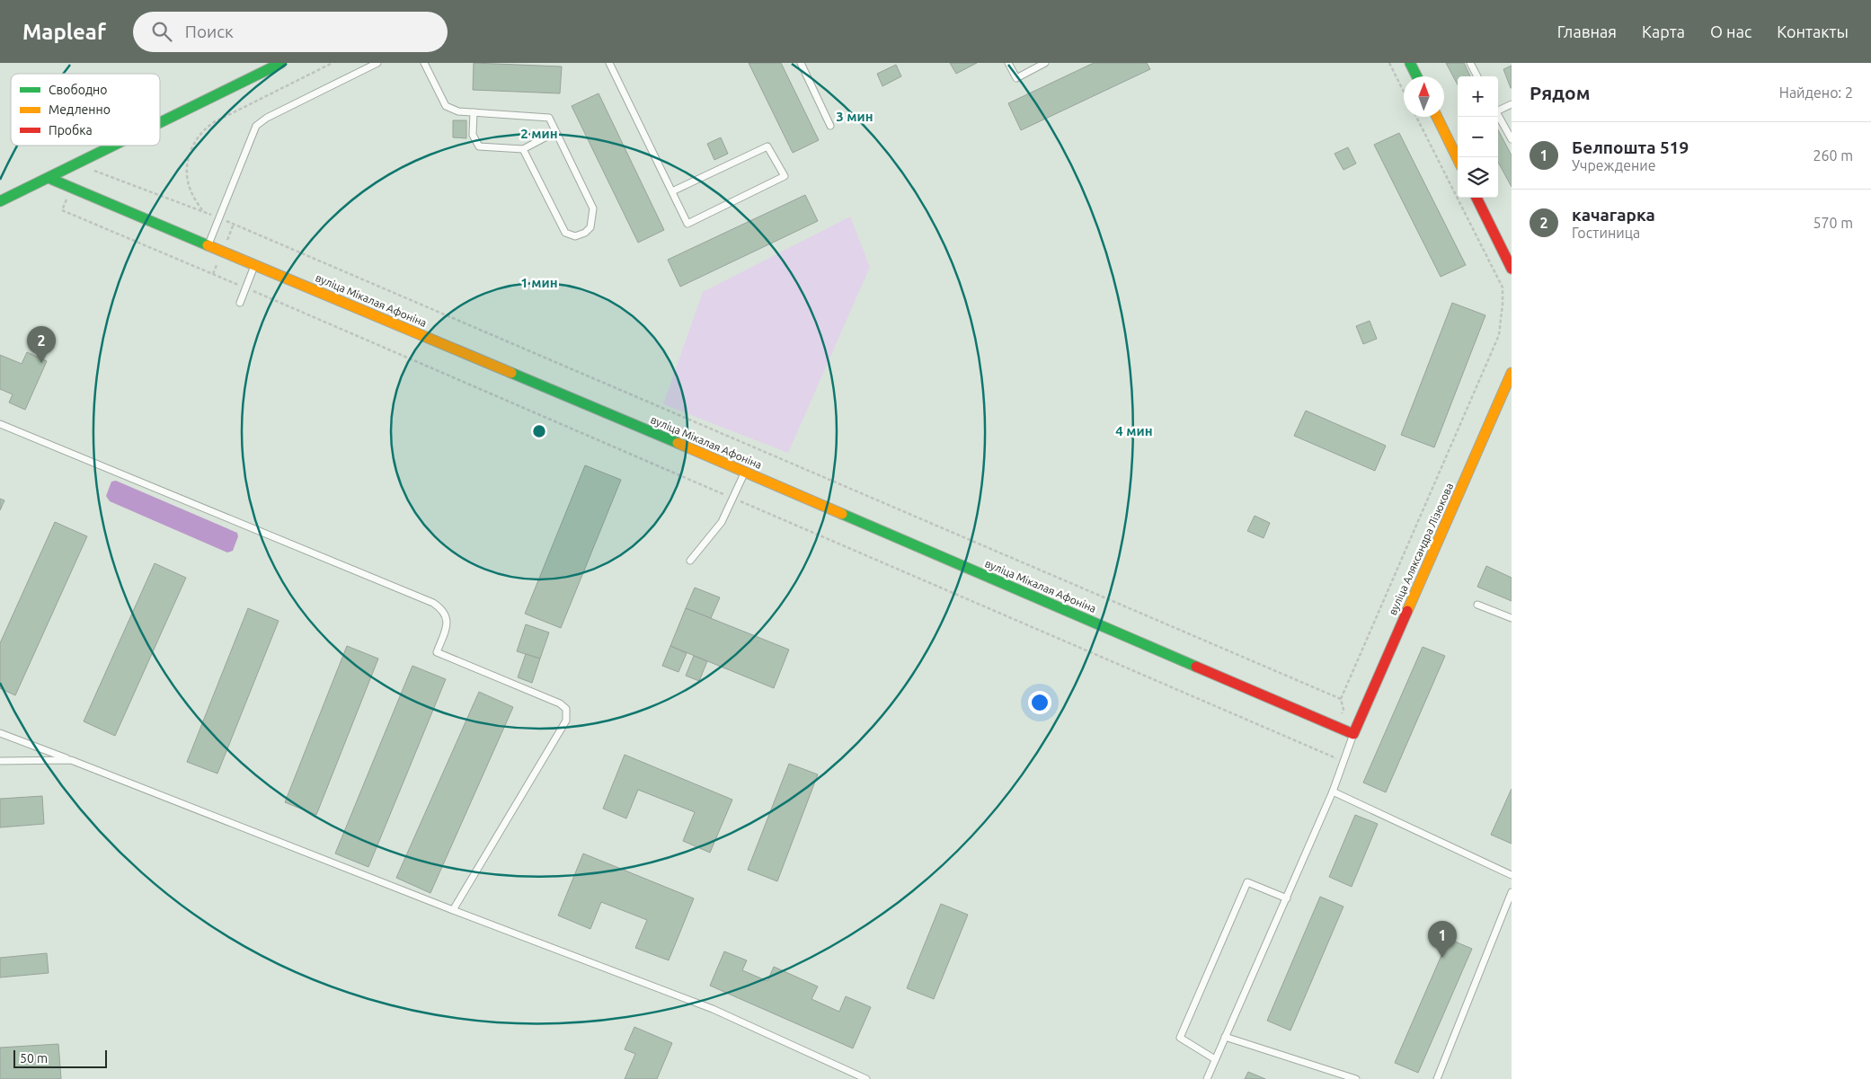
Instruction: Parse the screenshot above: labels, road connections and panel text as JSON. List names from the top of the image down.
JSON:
{
  "streets": {
    "street": ["вуліца Мікалая Афоніна", "вуліца Аляксандра Лізюкова"]
  },
  "crossings": [
    ["вуліца Мікалая Афоніна", "вуліца Аляксандра Лізюкова"]
  ],
  "legend": ["Свободно", "Медленно", "Пробка"],
  "scale_bar": "50 m",
  "north": "top",
  "page": {
    "header": "Mapleaf",
    "search": "Поиск",
    "nav": [
      "Главная",
      "Карта",
      "О нас",
      "Контакты"
    ],
    "heading": ["Рядом", "Найдено: 2"],
    "map_buttons": ["+", "−"],
    "list": [
      {
        "mark": "1",
        "name": "Белпошта 519",
        "note": "Учреждение",
        "value": "260 m"
      },
      {
        "mark": "2",
        "name": "качагарка",
        "note": "Гостиница",
        "value": "570 m"
      }
    ],
    "pins": ["2", "1"],
    "scale": "50 m"
  },
  "rings": [
    "3 мин",
    "2 мин",
    "1 мин",
    "4 мин"
  ]
}
